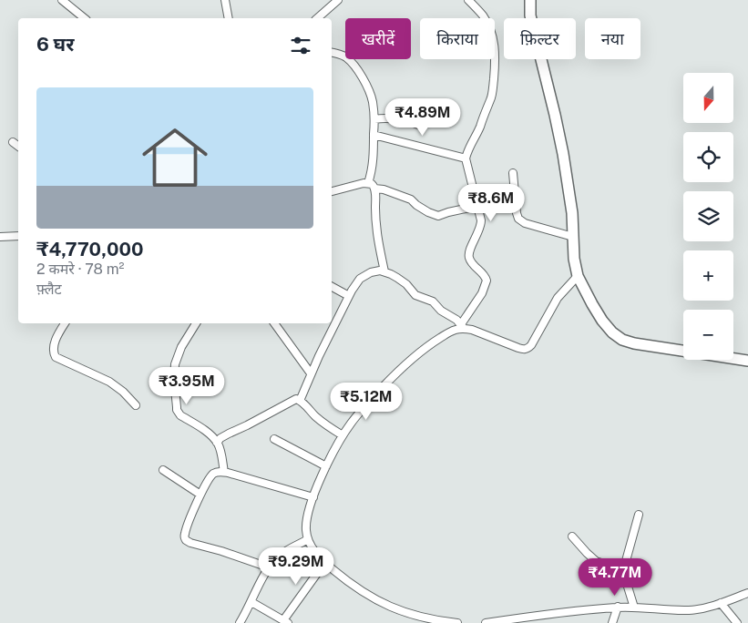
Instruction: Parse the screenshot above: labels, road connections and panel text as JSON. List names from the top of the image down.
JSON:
{
  "north": "bottom",
  "page": {
    "chip": [
      "खरीदें",
      "किराया",
      "फ़िल्टर",
      "नया"
    ],
    "heading": "6 घर",
    "map_buttons": ["+", "−"],
    "list": [
      {
        "name": "₹4,770,000",
        "note": "2 कमरे · 78 m² · फ़्लैट"
      }
    ],
    "price": [
      "₹4.89M",
      "₹8.6M",
      "₹3.95M",
      "₹5.12M",
      "₹9.29M",
      "₹4.77M"
    ]
  }
}
